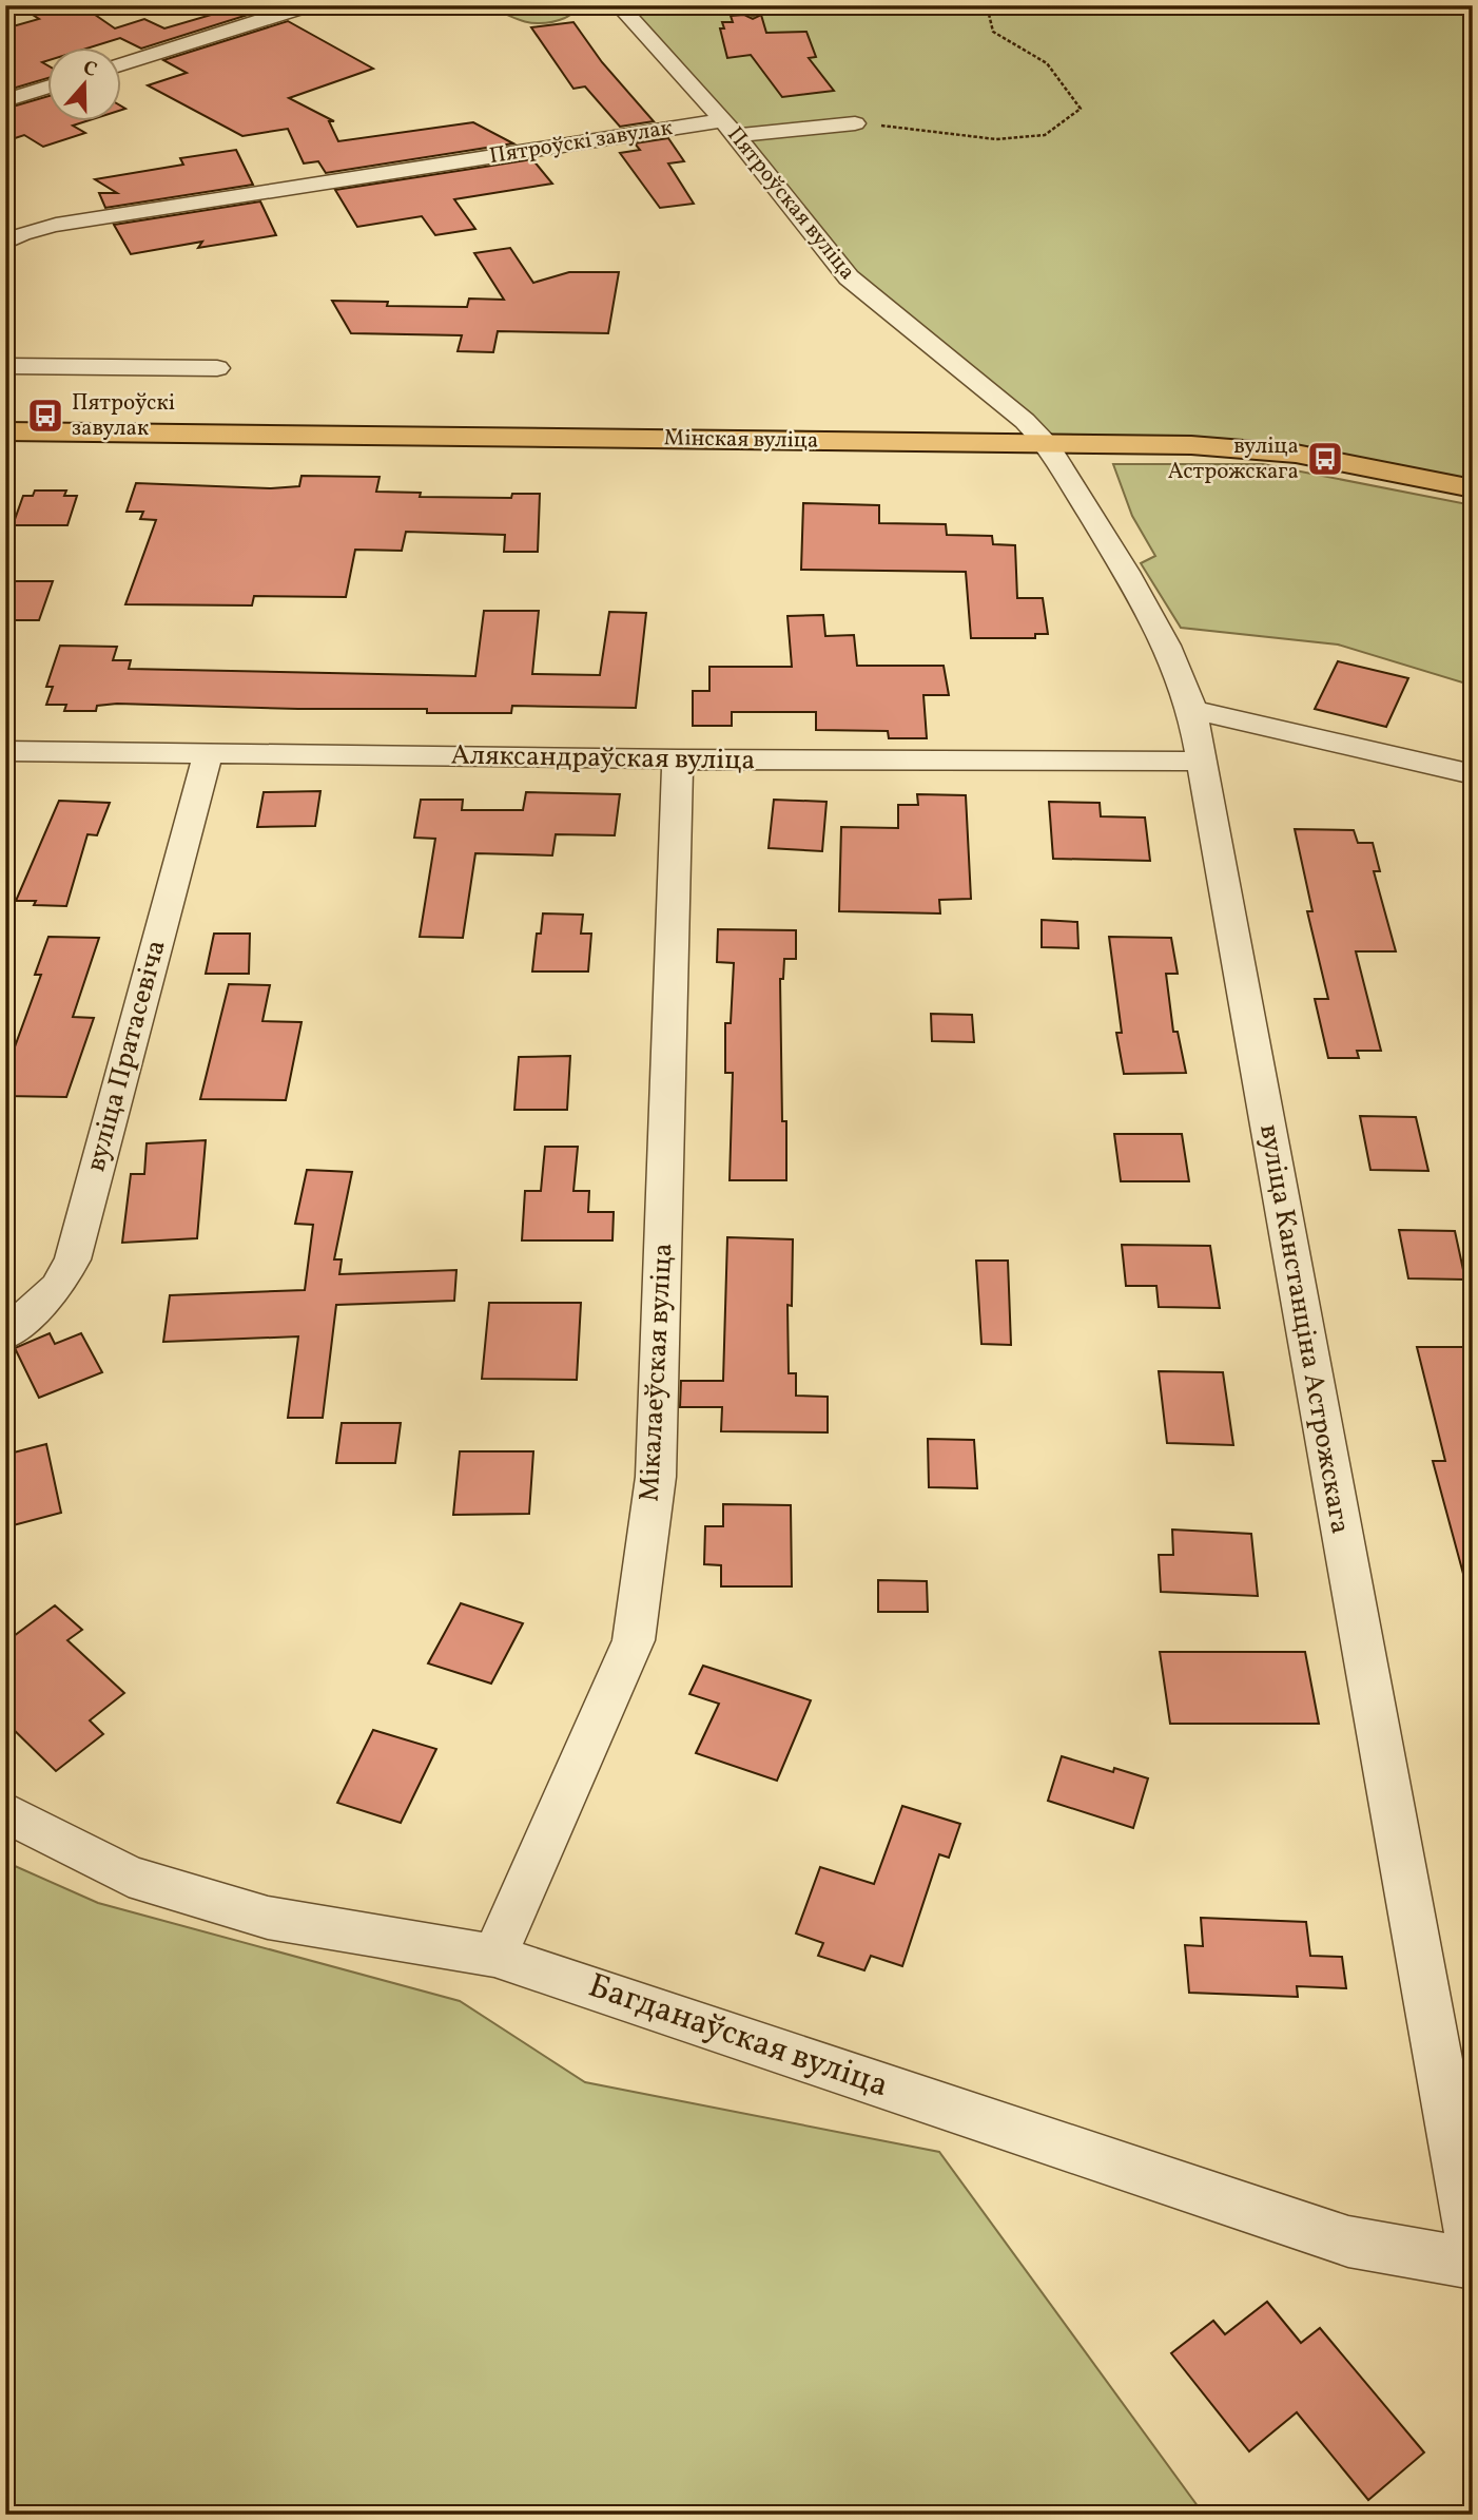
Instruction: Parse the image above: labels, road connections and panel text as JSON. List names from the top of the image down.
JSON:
{
  "streets": {
    "main road": ["Мінская вуліца"],
    "street": [
      "Пятроўскі завулак",
      "Пятроўская вуліца",
      "Аляксандраўская вуліца",
      "вуліца Пратасевіча",
      "вуліца Канстанціна Астрожскага",
      "Мікалаеўская вуліца",
      "Багданаўская вуліца"
    ]
  },
  "crossings": [
    ["Пятроўскі завулак", "Пятроўская вуліца"],
    ["Пятроўская вуліца", "Мінская вуліца"],
    ["Пятроўская вуліца", "вуліца Канстанціна Астрожскага"],
    ["Мінская вуліца", "вуліца Канстанціна Астрожскага"],
    ["Аляксандраўская вуліца", "вуліца Пратасевіча"],
    ["Аляксандраўская вуліца", "вуліца Канстанціна Астрожскага"],
    ["Аляксандраўская вуліца", "Мікалаеўская вуліца"],
    ["Мікалаеўская вуліца", "Багданаўская вуліца"]
  ],
  "places": {
    "bus stop": ["Пятроўскі завулак", "вуліца Астрожскага"]
  },
  "north": "top"
}
